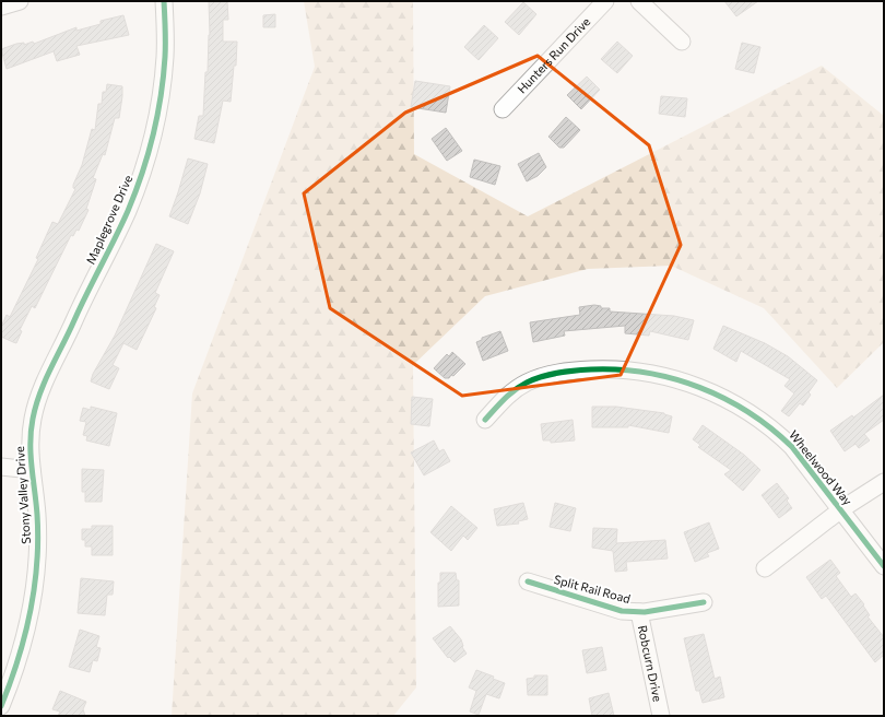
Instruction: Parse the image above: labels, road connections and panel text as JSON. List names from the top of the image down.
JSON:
{
  "streets": {
    "street": [
      "Hunters Run Drive",
      "Maplegrove Drive",
      "Wheelwood Way",
      "Stony Valley Drive",
      "Split Rail Road",
      "Robcurn Drive"
    ]
  },
  "crossings": [
    ["Maplegrove Drive", "Stony Valley Drive"],
    ["Split Rail Road", "Robcurn Drive"]
  ]
}
